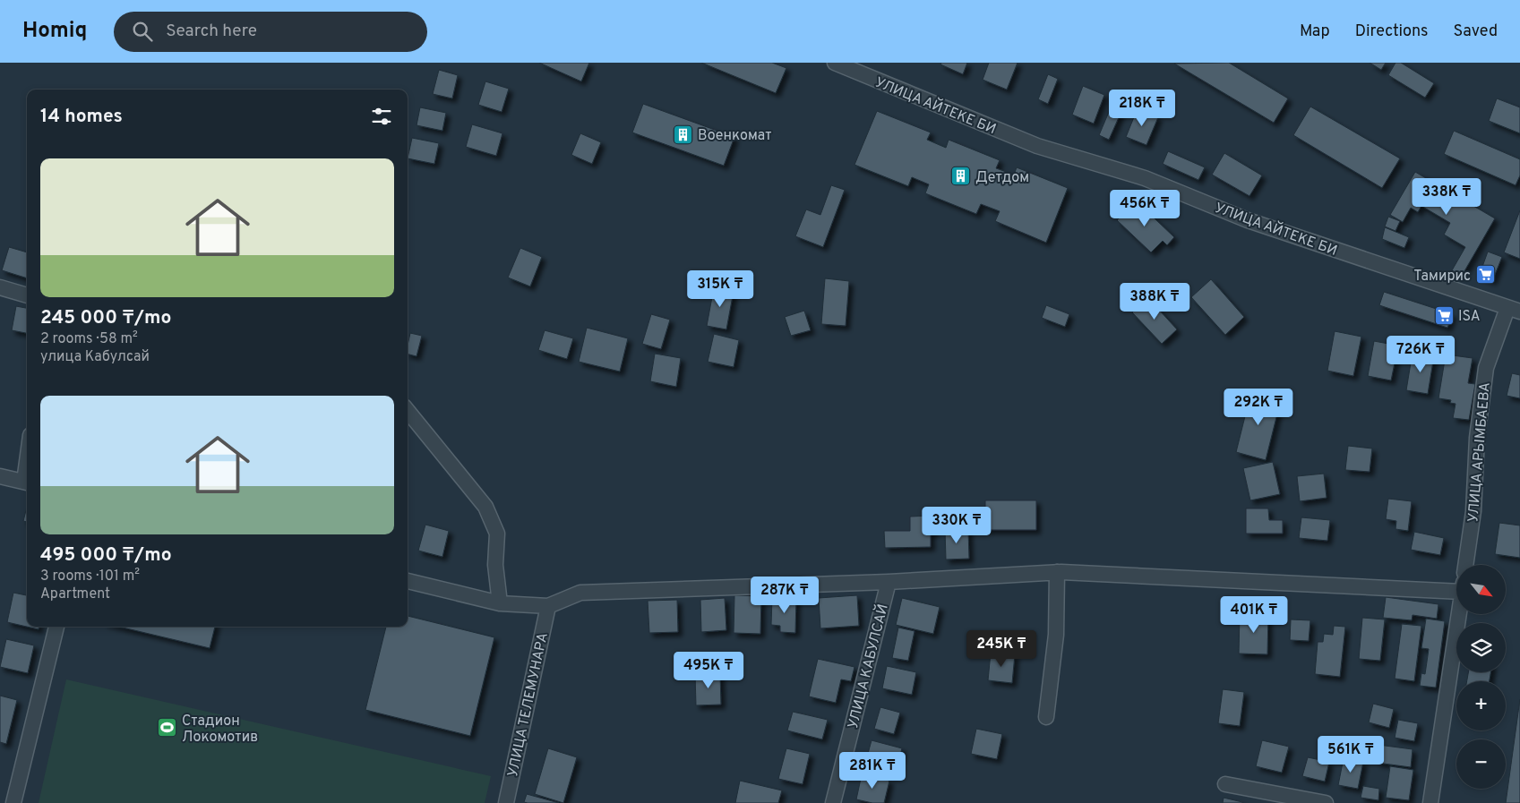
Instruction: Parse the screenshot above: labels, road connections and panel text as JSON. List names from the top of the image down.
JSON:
{
  "streets": {
    "street": [
      "УЛИЦА АЙТЕКЕ БИ",
      "УЛИЦА АРЫМБАЕВА",
      "УЛИЦА КАБУЛСАЙ",
      "УЛИЦА ТЕЛЕМУНАРА"
    ]
  },
  "crossings": [
    ["УЛИЦА АЙТЕКЕ БИ", "УЛИЦА АРЫМБАЕВА"]
  ],
  "places": {
    "building": ["Военкомат", "Детдом"],
    "supermarket": ["Тамирис", "ISA"],
    "sports": ["Стадион Локомотив"]
  },
  "north": "bottom right",
  "page": {
    "header": "Homiq",
    "search": "Search here",
    "nav": ["Map", "Directions", "Saved"],
    "price": [
      "218K ₸",
      "338K ₸",
      "456K ₸",
      "315K ₸",
      "388K ₸",
      "726K ₸",
      "292K ₸",
      "330K ₸",
      "287K ₸",
      "401K ₸",
      "245K ₸",
      "495K ₸",
      "561K ₸",
      "281K ₸"
    ],
    "heading": "14 homes",
    "list": [
      {
        "name": "245 000 ₸/mo",
        "note": "2 rooms · 58 m² · улица Кабулсай"
      },
      {
        "name": "495 000 ₸/mo",
        "note": "3 rooms · 101 m² · Apartment"
      }
    ],
    "map_buttons": ["+", "−"]
  }
}
